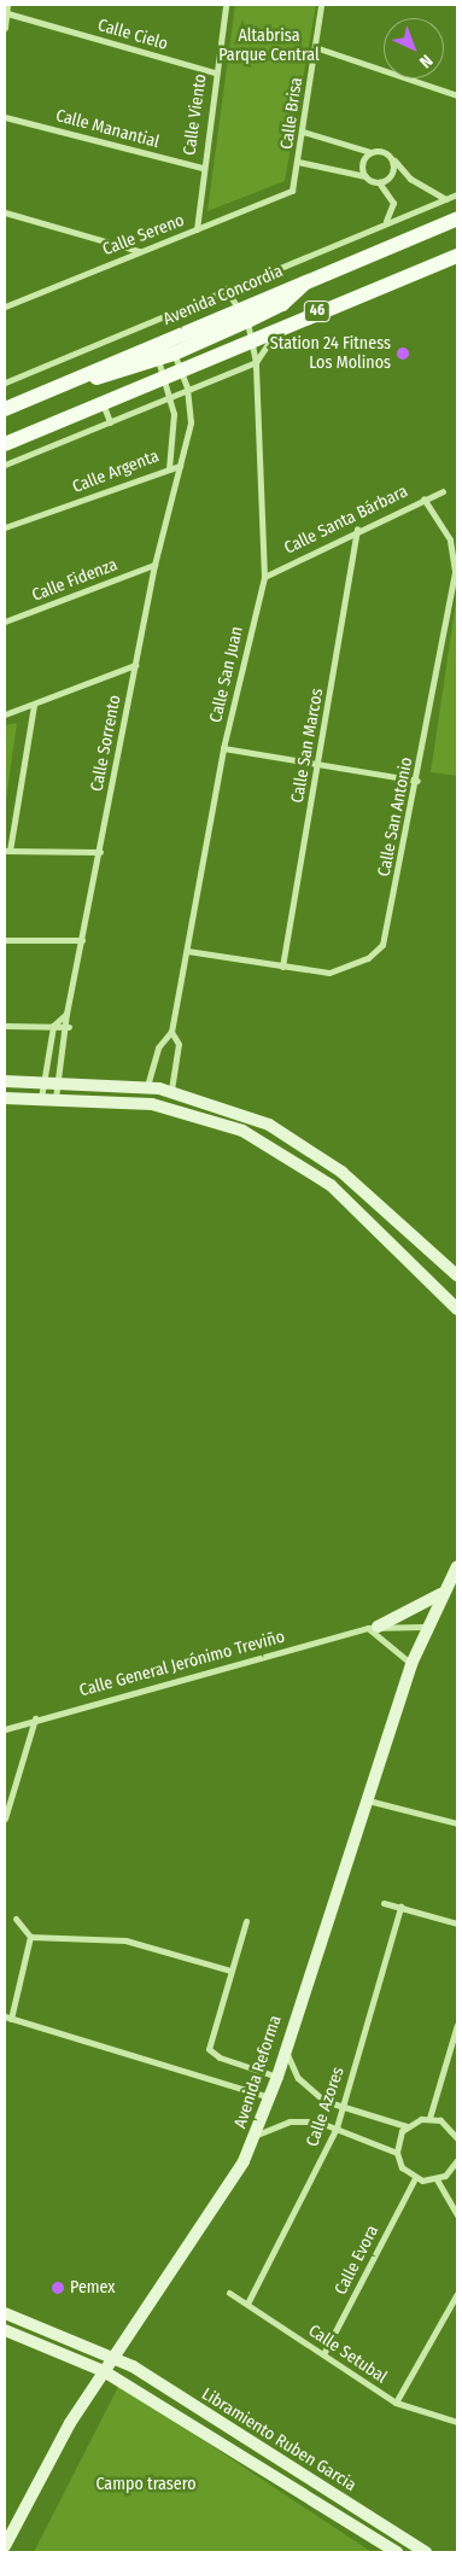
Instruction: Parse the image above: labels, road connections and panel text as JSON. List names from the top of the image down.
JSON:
{
  "streets": {
    "main road": ["Avenida Concordia", "46"],
    "street": [
      "Calle Cielo",
      "Calle Brisa",
      "Calle Viento",
      "Calle Manantial",
      "Calle Sereno",
      "Calle Argenta",
      "Calle Santa Bárbara",
      "Calle Fidenza",
      "Calle San Juan",
      "Calle Sorrento",
      "Calle San Marcos",
      "Calle San Antonio",
      "Calle General Jerónimo Treviño",
      "Avenida Reforma",
      "Calle Azores",
      "Calle Evora",
      "Calle Setubal",
      "Libramiento Ruben Garcia"
    ]
  },
  "crossings": [
    ["Calle Cielo", "Calle Viento"],
    ["Calle Brisa", "Calle Sereno"],
    ["Calle Viento", "Calle Manantial"],
    ["Calle Viento", "Calle Sereno"],
    ["46", "Calle San Juan"],
    ["46", "Calle Sorrento"],
    ["Calle Argenta", "Calle Sorrento"],
    ["Calle Santa Bárbara", "Calle San Juan"],
    ["Calle Santa Bárbara", "Calle San Marcos"],
    ["Calle Santa Bárbara", "Calle San Antonio"],
    ["Calle Fidenza", "Calle Sorrento"],
    ["Calle San Juan", "Calle San Antonio"],
    ["Calle San Marcos", "Calle San Antonio"],
    ["Calle General Jerónimo Treviño", "Avenida Reforma"],
    ["Avenida Reforma", "Libramiento Ruben Garcia"],
    ["Calle Azores", "Calle Setubal"],
    ["Calle Evora", "Calle Setubal"]
  ],
  "parks": ["Altabrisa Parque Central", "Campo trasero"],
  "places": ["Station 24 Fitness Los Molinos", "Pemex"],
  "north": "bottom right"
}
